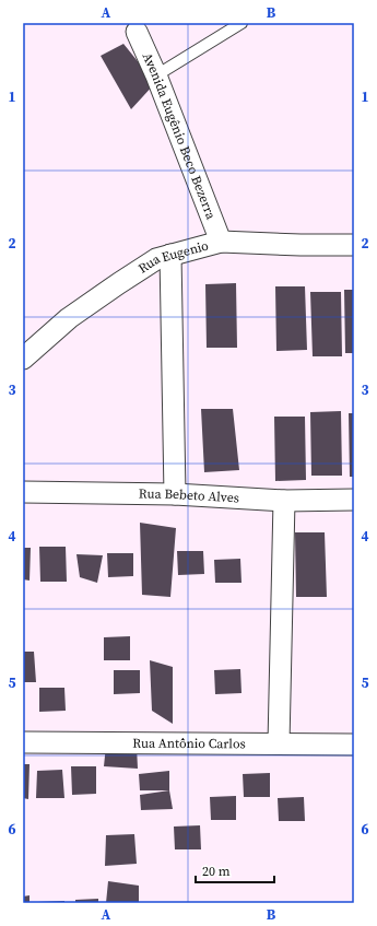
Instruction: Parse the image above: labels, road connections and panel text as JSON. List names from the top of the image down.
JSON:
{
  "streets": {
    "street": [
      "Avenida Eugênio Beco Bezerra",
      "Rua Eugenio",
      "Rua Bebeto Alves",
      "Rua Antônio Carlos"
    ]
  },
  "crossings": [
    ["Avenida Eugênio Beco Bezerra", "Rua Eugenio"]
  ],
  "scale_bar": "20 m",
  "grid": {
    "columns": ["A", "B"],
    "rows": [
      "1",
      "2",
      "3",
      "4",
      "5",
      "6"
    ]
  }
}
